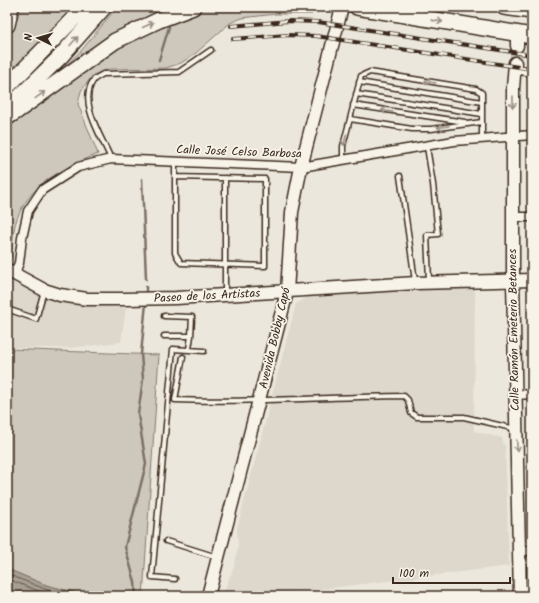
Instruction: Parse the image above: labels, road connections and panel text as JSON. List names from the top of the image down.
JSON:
{
  "streets": {
    "street": [
      "Calle José Celso Barbosa",
      "Paseo de los Artistas",
      "Calle Ramón Emeterio Betances",
      "Avenida Bobby Capó"
    ]
  },
  "crossings": [
    ["Calle José Celso Barbosa", "Paseo de los Artistas"],
    ["Calle José Celso Barbosa", "Calle Ramón Emeterio Betances"],
    ["Calle José Celso Barbosa", "Avenida Bobby Capó"],
    ["Paseo de los Artistas", "Calle Ramón Emeterio Betances"],
    ["Paseo de los Artistas", "Avenida Bobby Capó"]
  ],
  "one_way": ["Calle Ramón Emeterio Betances"],
  "scale_bar": "100 m",
  "north": "left"
}
